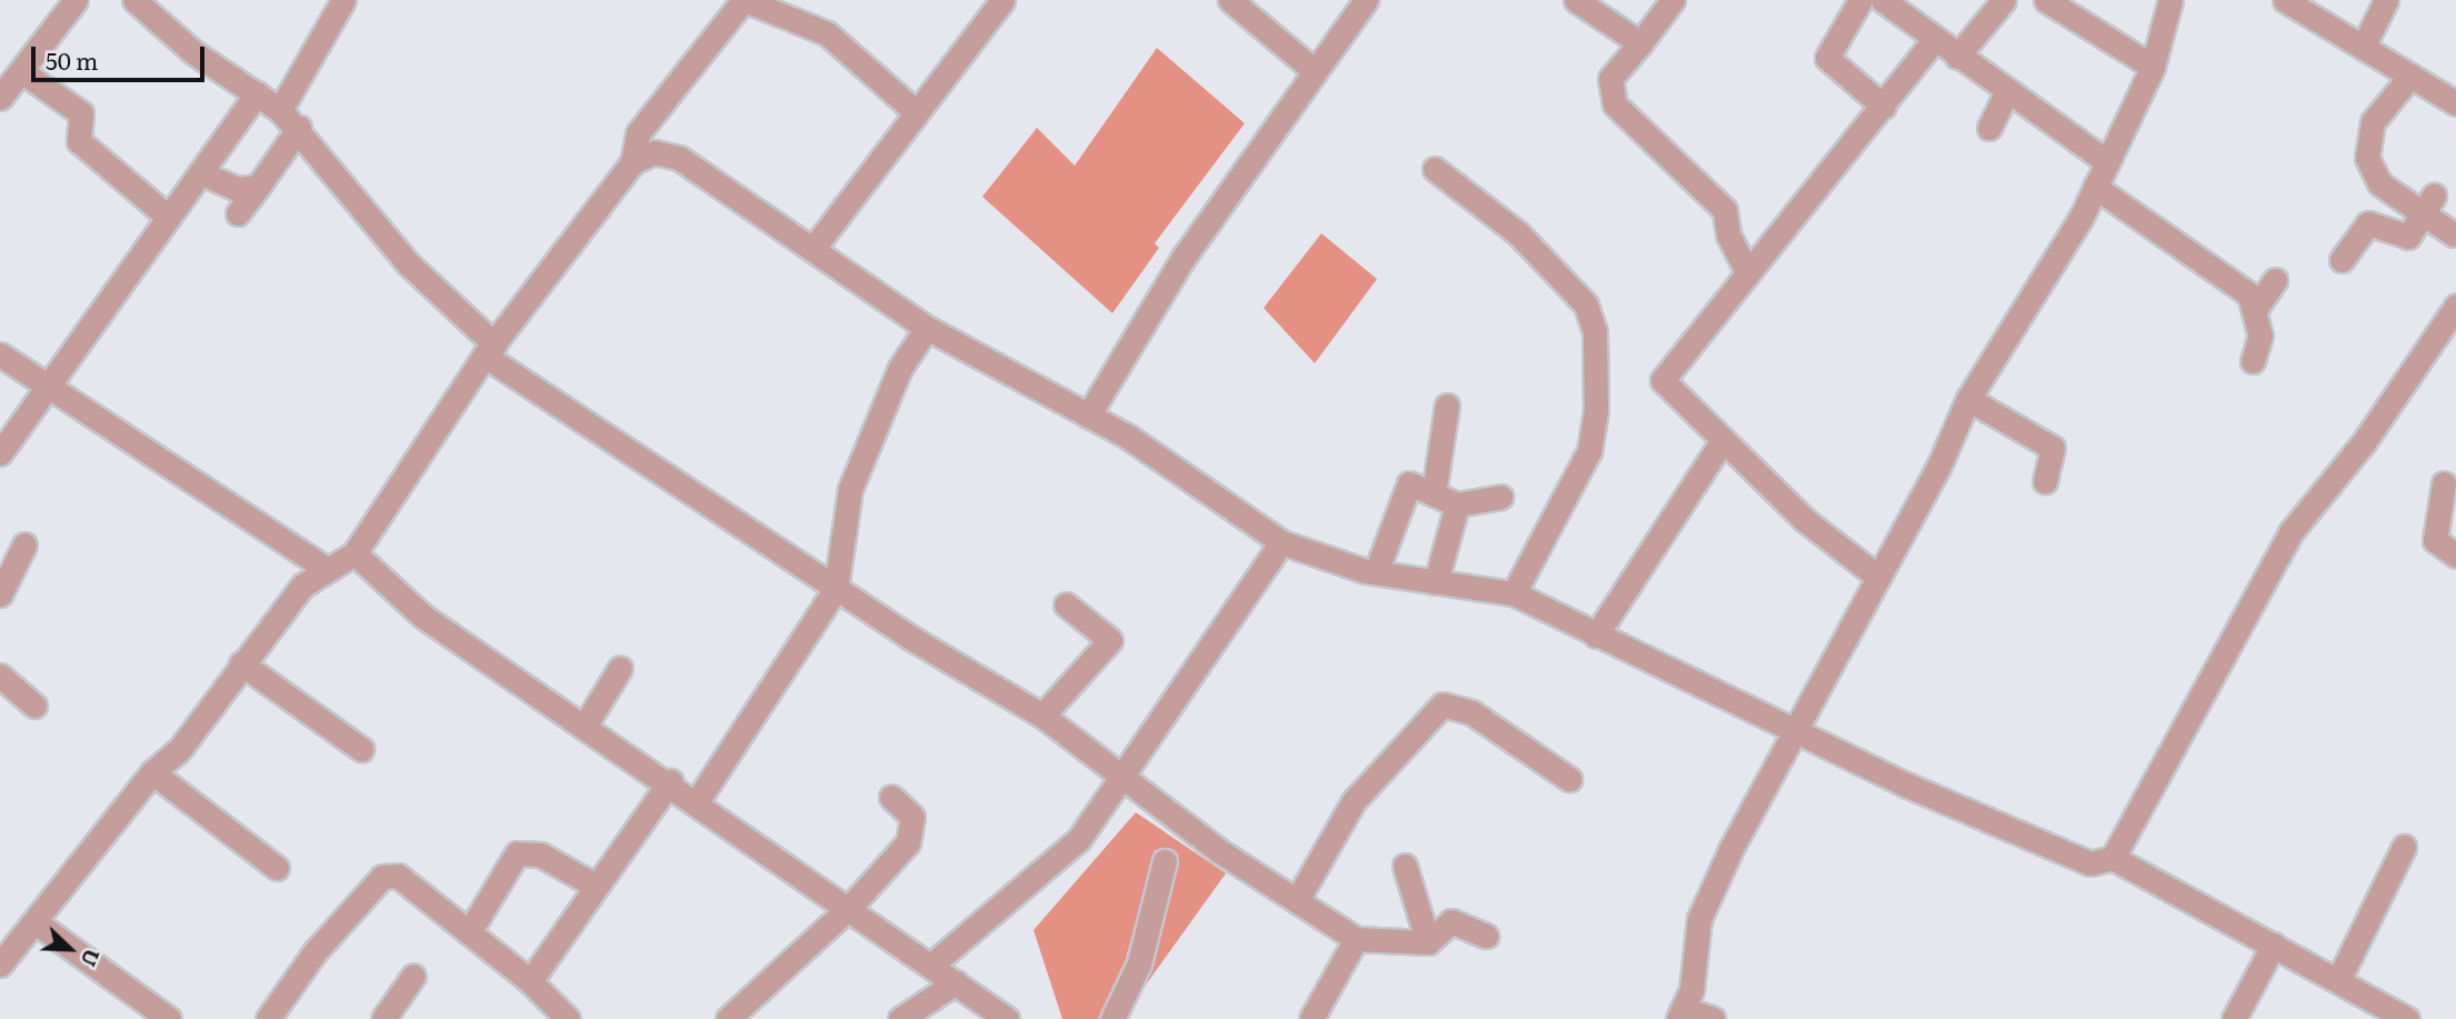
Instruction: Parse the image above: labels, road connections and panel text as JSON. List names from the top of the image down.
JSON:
{
  "scale_bar": "50 m",
  "north": "bottom right"
}
